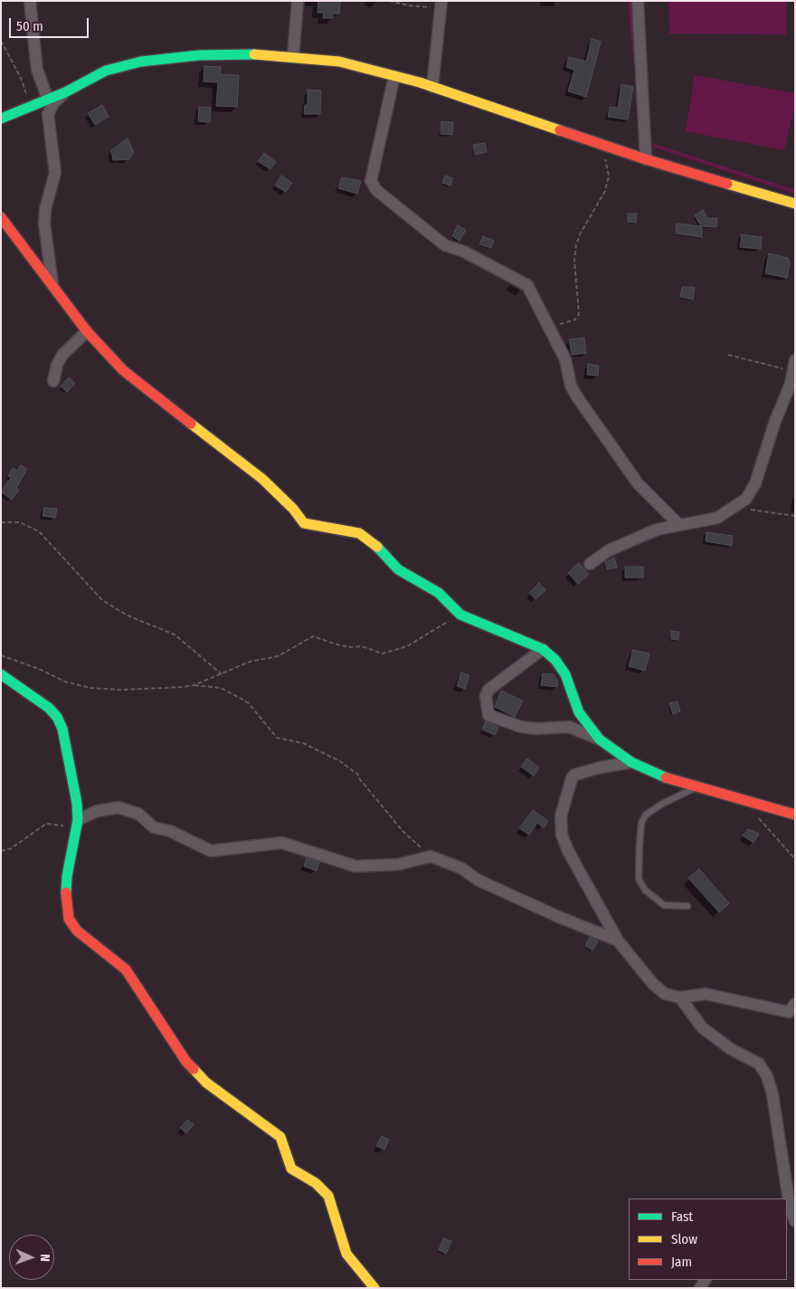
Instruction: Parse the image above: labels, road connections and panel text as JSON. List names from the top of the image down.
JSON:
{
  "legend": ["Fast", "Slow", "Jam"],
  "scale_bar": "50 m",
  "north": "right"
}
